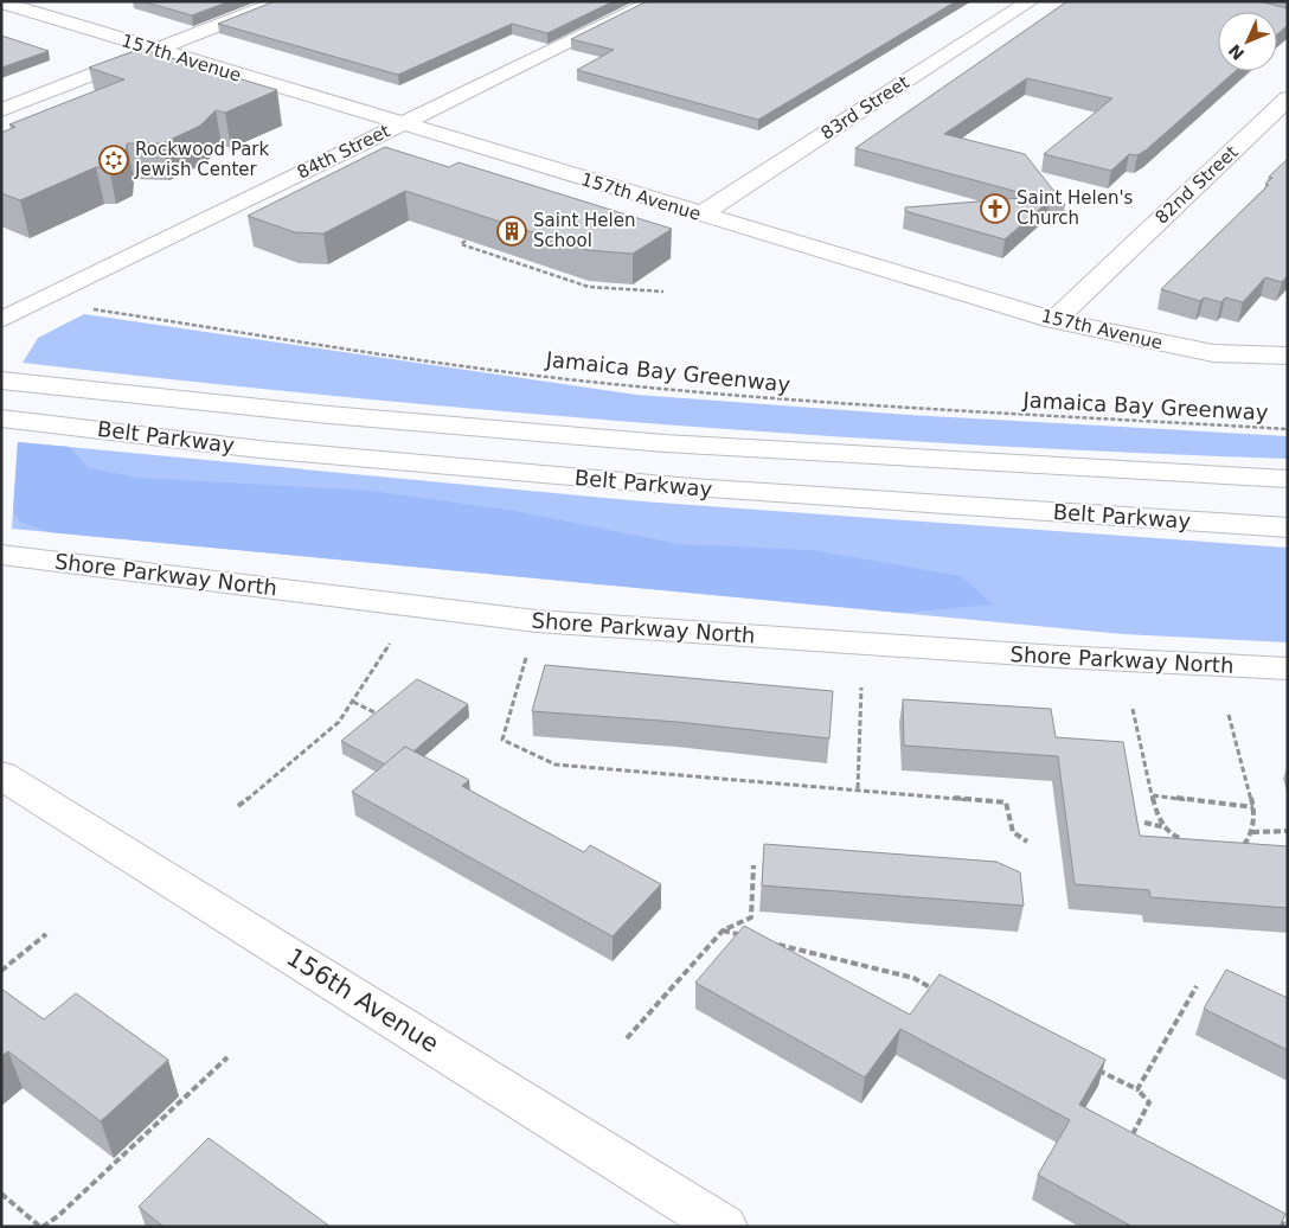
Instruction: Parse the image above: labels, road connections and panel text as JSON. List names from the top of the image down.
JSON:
{
  "streets": {
    "main road": [
      "157th Avenue",
      "83rd Street",
      "84th Street",
      "82nd Street",
      "Belt Parkway",
      "Shore Parkway North",
      "156th Avenue"
    ],
    "path": ["Jamaica Bay Greenway"]
  },
  "crossings": [
    ["157th Avenue", "83rd Street"],
    ["157th Avenue", "84th Street"],
    ["157th Avenue", "82nd Street"],
    ["84th Street", "Jamaica Bay Greenway"]
  ],
  "places": {
    "synagogue": ["Rockwood Park Jewish Center"],
    "church": ["Saint Helen's Church"],
    "building": ["Saint Helen School"]
  },
  "north": "bottom left"
}
